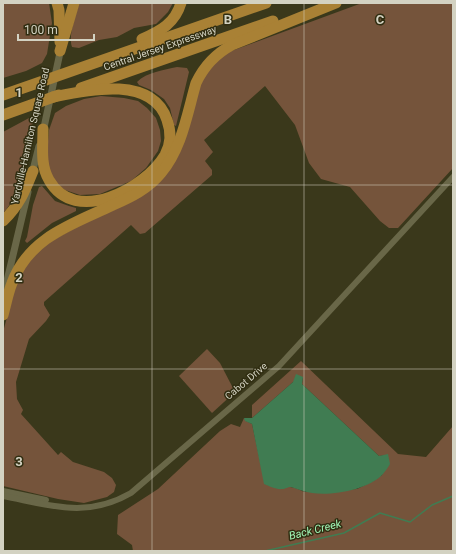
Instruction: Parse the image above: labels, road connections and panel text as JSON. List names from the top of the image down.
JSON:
{
  "streets": {
    "highway": ["Central Jersey Expressway"],
    "street": ["Yardville-Hamilton Square Road", "Cabot Drive"]
  },
  "water": ["Back Creek"],
  "scale_bar": "100 m",
  "grid": {
    "columns": ["B", "C"],
    "rows": ["1", "2", "3"]
  }
}
